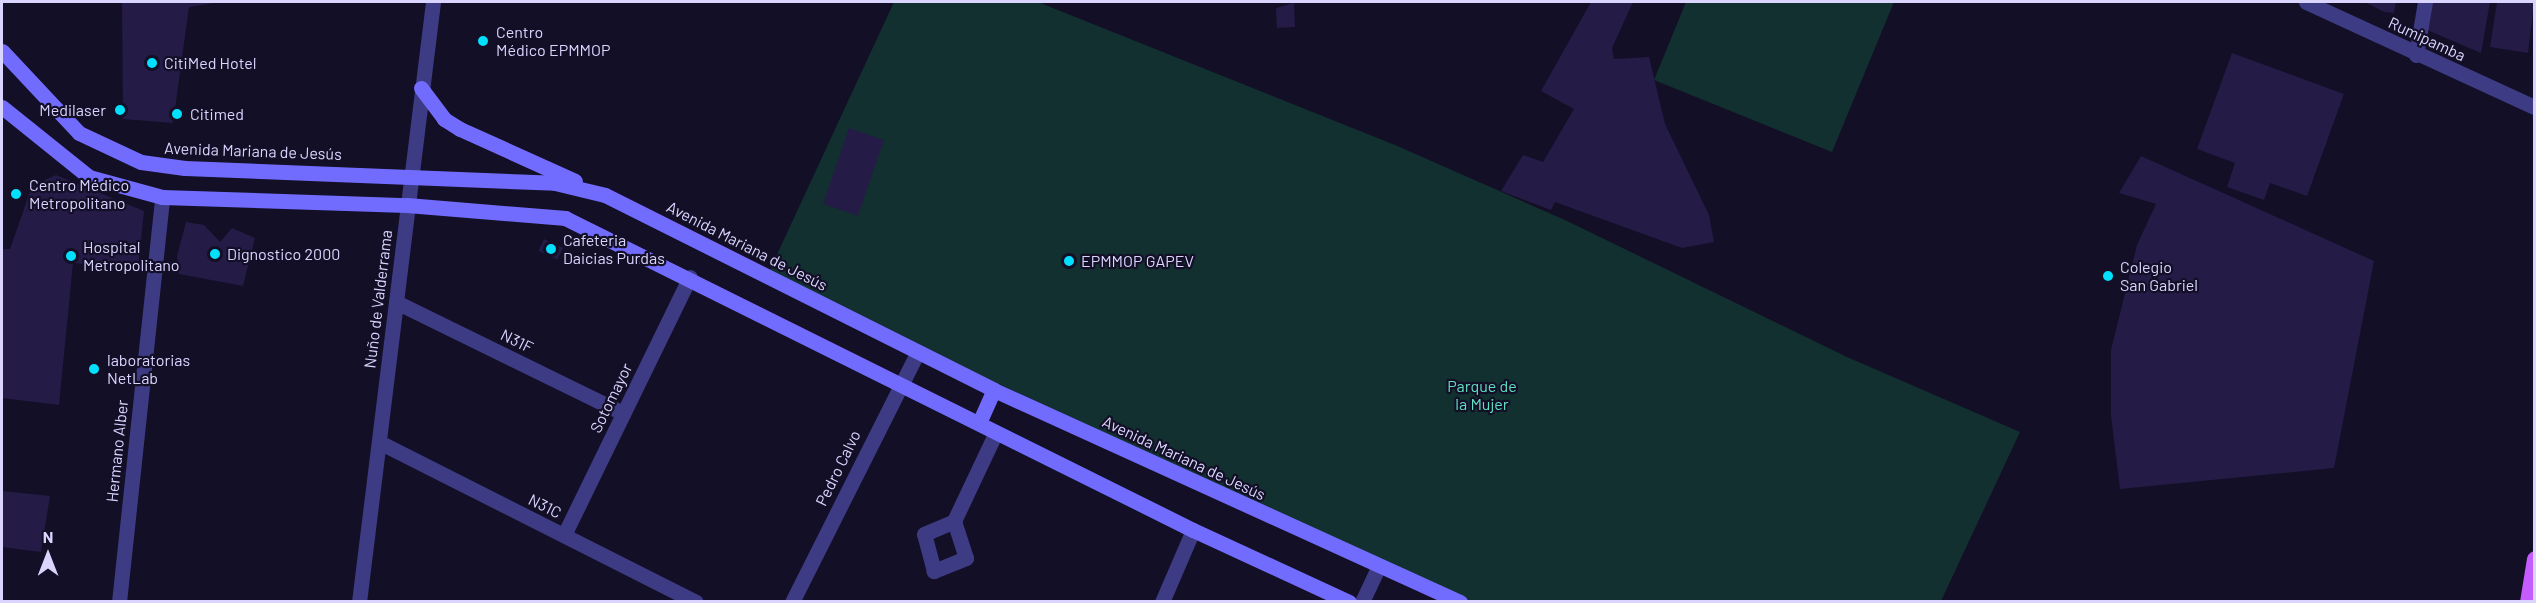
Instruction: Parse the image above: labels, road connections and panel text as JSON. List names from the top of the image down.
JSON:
{
  "streets": {
    "main road": ["Avenida Mariana de Jesús"],
    "street": [
      "Rumipamba",
      "Nuño de Valderrama",
      "N31F",
      "Sotomayor",
      "Hermano Alber",
      "Pedro Calvo",
      "N31C"
    ]
  },
  "crossings": [
    ["Avenida Mariana de Jesús", "Nuño de Valderrama"],
    ["Avenida Mariana de Jesús", "Pedro Calvo"],
    ["Nuño de Valderrama", "N31F"],
    ["Nuño de Valderrama", "N31C"],
    ["N31F", "Sotomayor"],
    ["Sotomayor", "N31C"]
  ],
  "parks": ["Parque de la Mujer"],
  "places": [
    "Centro Médico EPMMOP",
    "CitiMed Hotel",
    "Medilaser",
    "Citimed",
    "Centro Médico Metropolitano",
    "Cafeteria Daicias Purdas",
    "Dignostico 2000",
    "Hospital Metropolitano",
    "EPMMOP GAPEV",
    "Colegio San Gabriel",
    "laboratorias NetLab"
  ],
  "north": "top"
}
